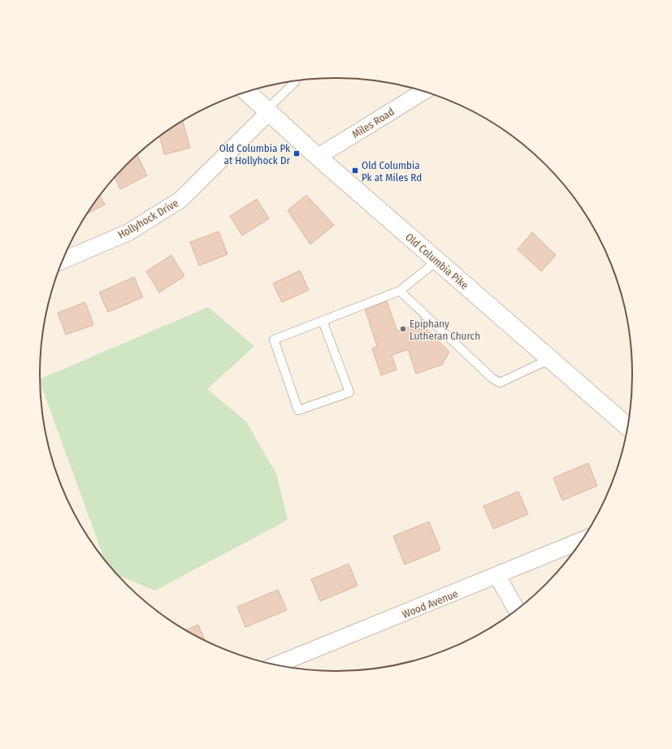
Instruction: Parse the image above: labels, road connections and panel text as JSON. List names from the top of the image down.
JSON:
{
  "streets": {
    "main road": ["Old Columbia Pike"],
    "street": ["Miles Road", "Hollyhock Drive", "Wood Avenue"]
  },
  "crossings": [
    ["Miles Road", "Old Columbia Pike"],
    ["Hollyhock Drive", "Old Columbia Pike"]
  ],
  "places": {
    "transit": ["Old Columbia Pk at Hollyhock Dr", "Old Columbia Pk at Miles Rd"],
    "other": ["Epiphany Lutheran Church"]
  }
}
